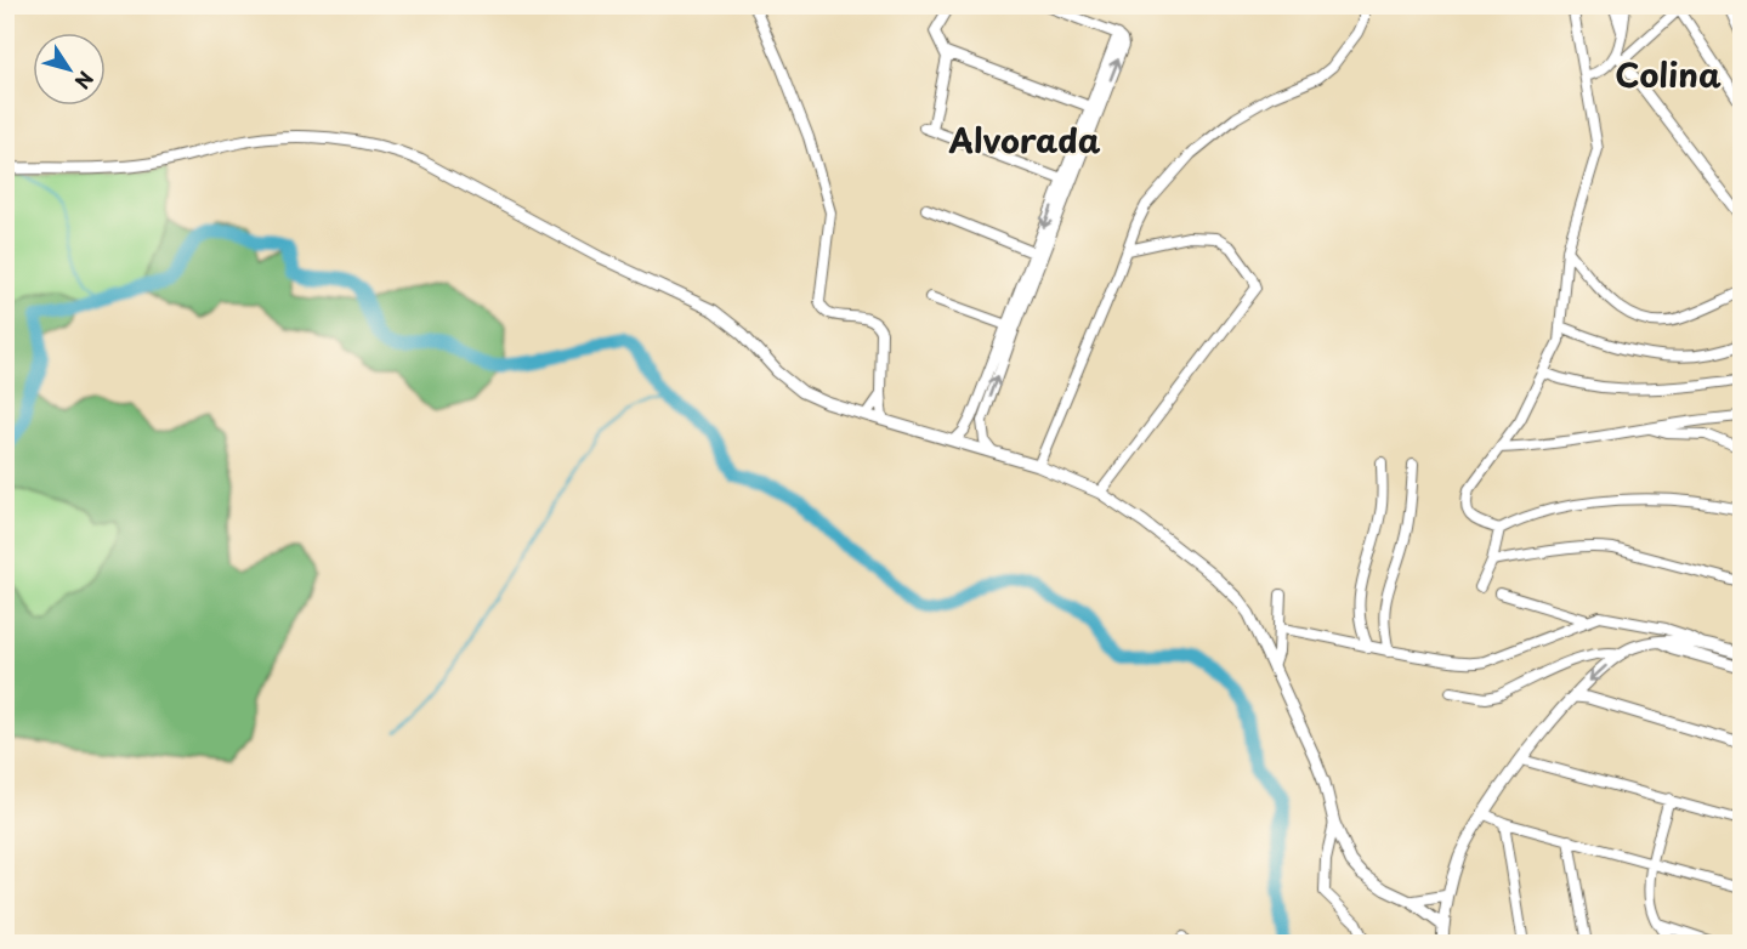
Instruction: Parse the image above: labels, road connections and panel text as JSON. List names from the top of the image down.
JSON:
{
  "districts": ["Colina", "Alvorada"],
  "north": "bottom right"
}
